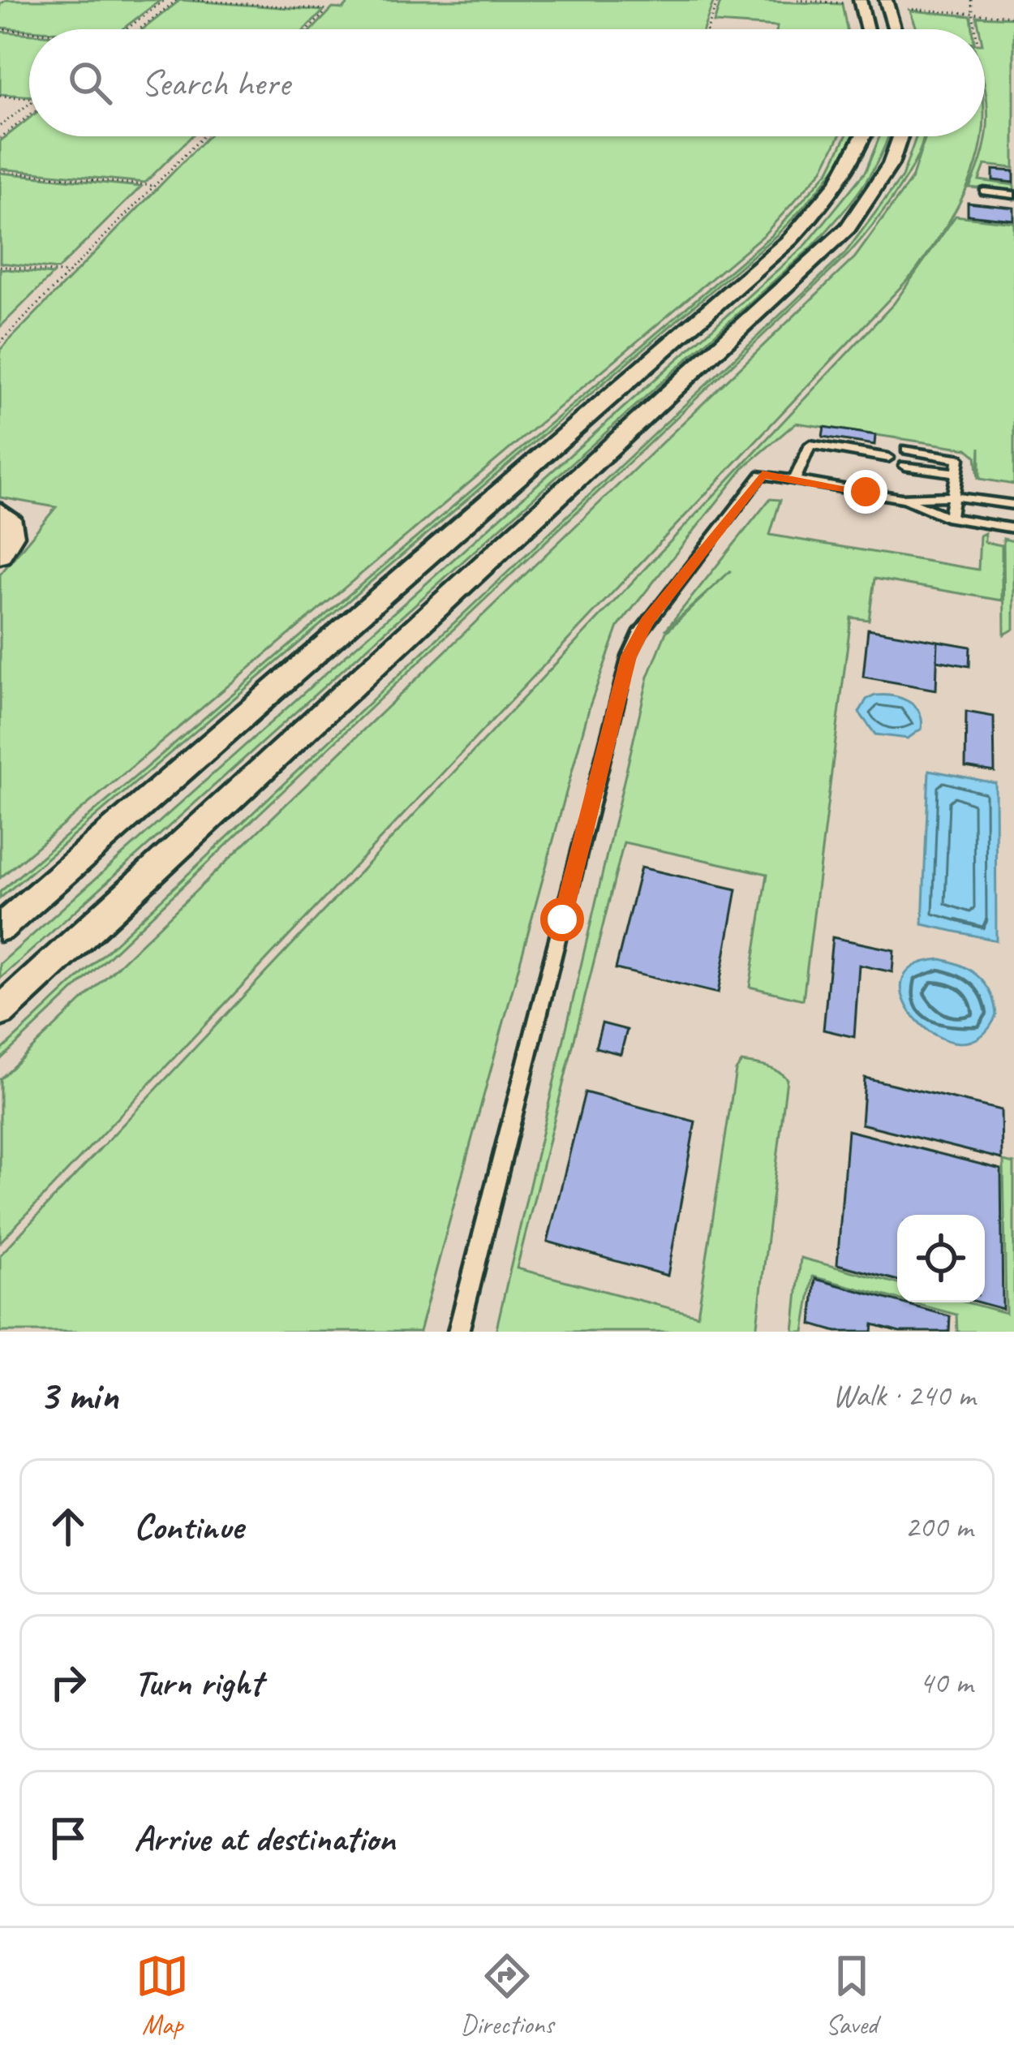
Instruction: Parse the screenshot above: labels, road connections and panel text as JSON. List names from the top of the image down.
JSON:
{
  "page": {
    "search": "Search here",
    "heading": ["3 min", "Walk · 240 m"],
    "list": [
      ["Continue", "200 m"],
      ["Turn right", "40 m"],
      "Arrive at destination"
    ],
    "nav": ["Map", "Directions", "Saved"]
  }
}
